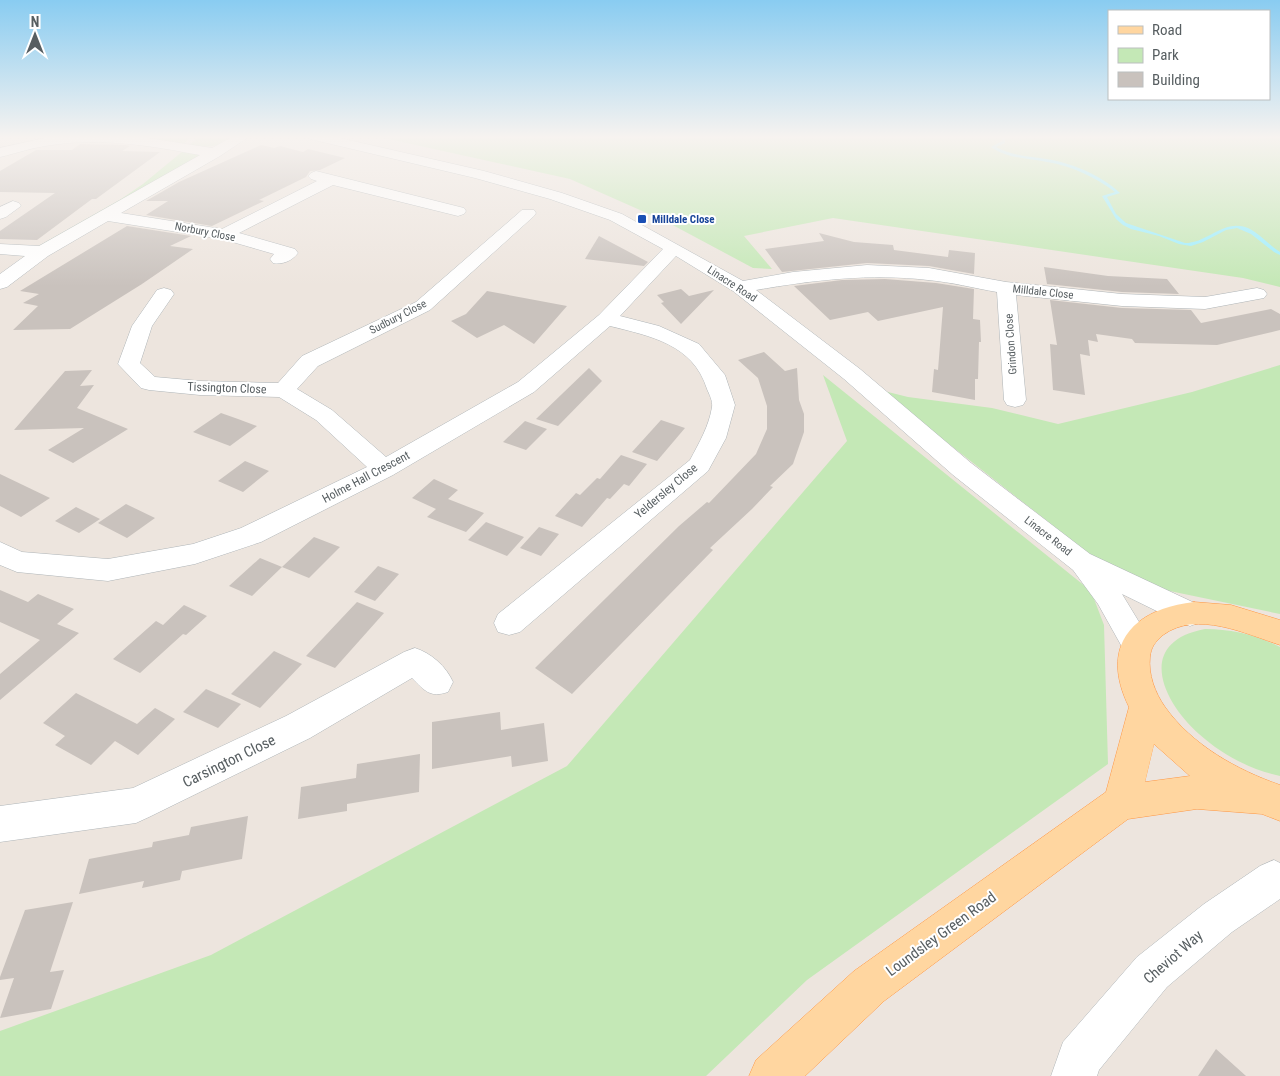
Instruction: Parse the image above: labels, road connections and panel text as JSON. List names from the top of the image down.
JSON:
{
  "streets": {
    "main road": ["Loundsley Green Road"],
    "street": [
      "Norbury Close",
      "Linacre Road",
      "Milldale Close",
      "Sudbury Close",
      "Grindon Close",
      "Tissington Close",
      "Holme Hall Crescent",
      "Yeldersley Close",
      "Carsington Close",
      "Cheviot Way"
    ]
  },
  "crossings": [
    ["Linacre Road", "Milldale Close"],
    ["Linacre Road", "Holme Hall Crescent"],
    ["Milldale Close", "Grindon Close"],
    ["Sudbury Close", "Tissington Close"],
    ["Tissington Close", "Holme Hall Crescent"],
    ["Holme Hall Crescent", "Yeldersley Close"]
  ],
  "places": {
    "transit": ["Milldale Close"]
  },
  "legend": ["Road", "Park", "Building"],
  "north": "top"
}
